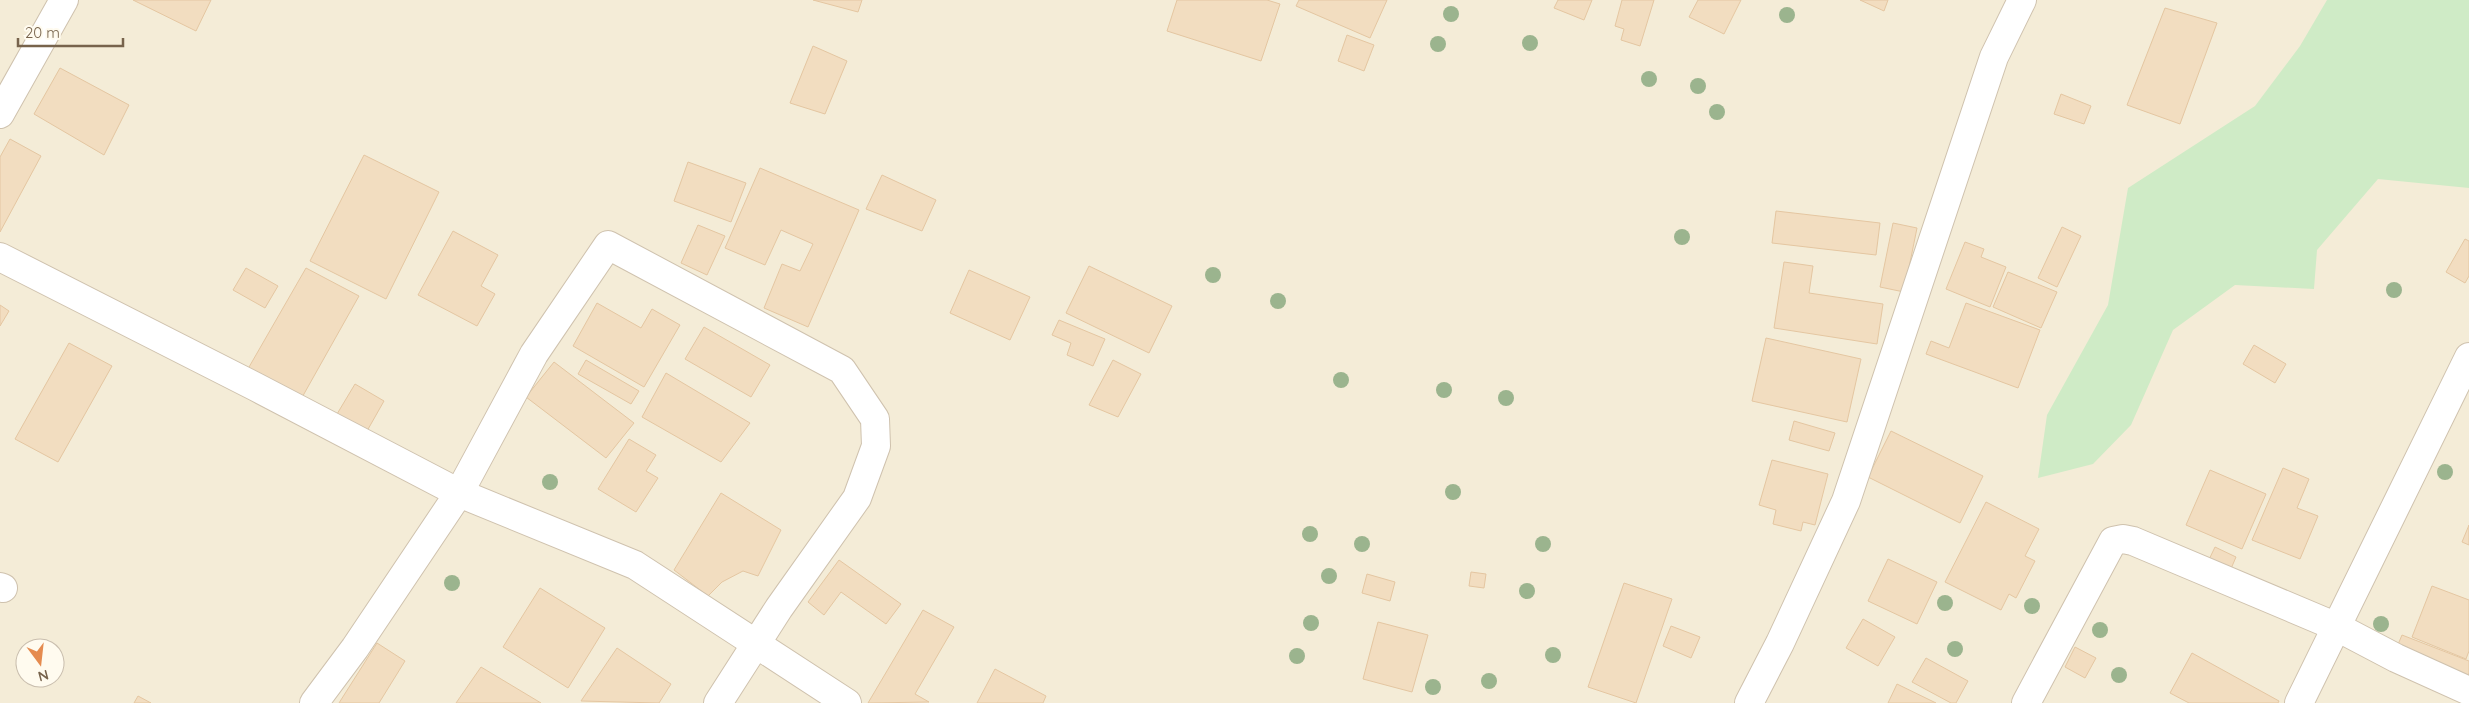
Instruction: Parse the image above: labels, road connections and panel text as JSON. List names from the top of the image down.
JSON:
{
  "scale_bar": "20 m",
  "north": "bottom"
}
